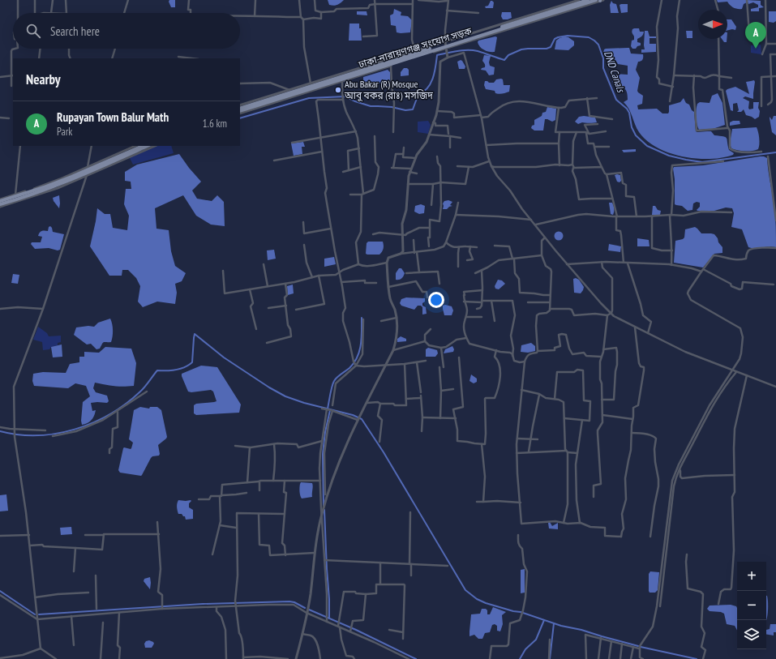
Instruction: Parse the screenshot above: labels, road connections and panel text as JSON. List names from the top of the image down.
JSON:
{
  "streets": {
    "main road": ["ঢাকা-নারায়ণগঞ্জ সংযোগ সড়ক"]
  },
  "water": ["DND Canals"],
  "places": ["Abu Bakar (R) Mosque আবু বকর (রাঃ) মসজিদ"],
  "north": "right",
  "page": {
    "search": "Search here",
    "pins": "A",
    "heading": "Nearby",
    "list": [
      {
        "mark": "A",
        "name": "Rupayan Town Balur Math",
        "note": "Park",
        "value": "1.6 km"
      }
    ],
    "map_buttons": ["+", "−"]
  }
}
